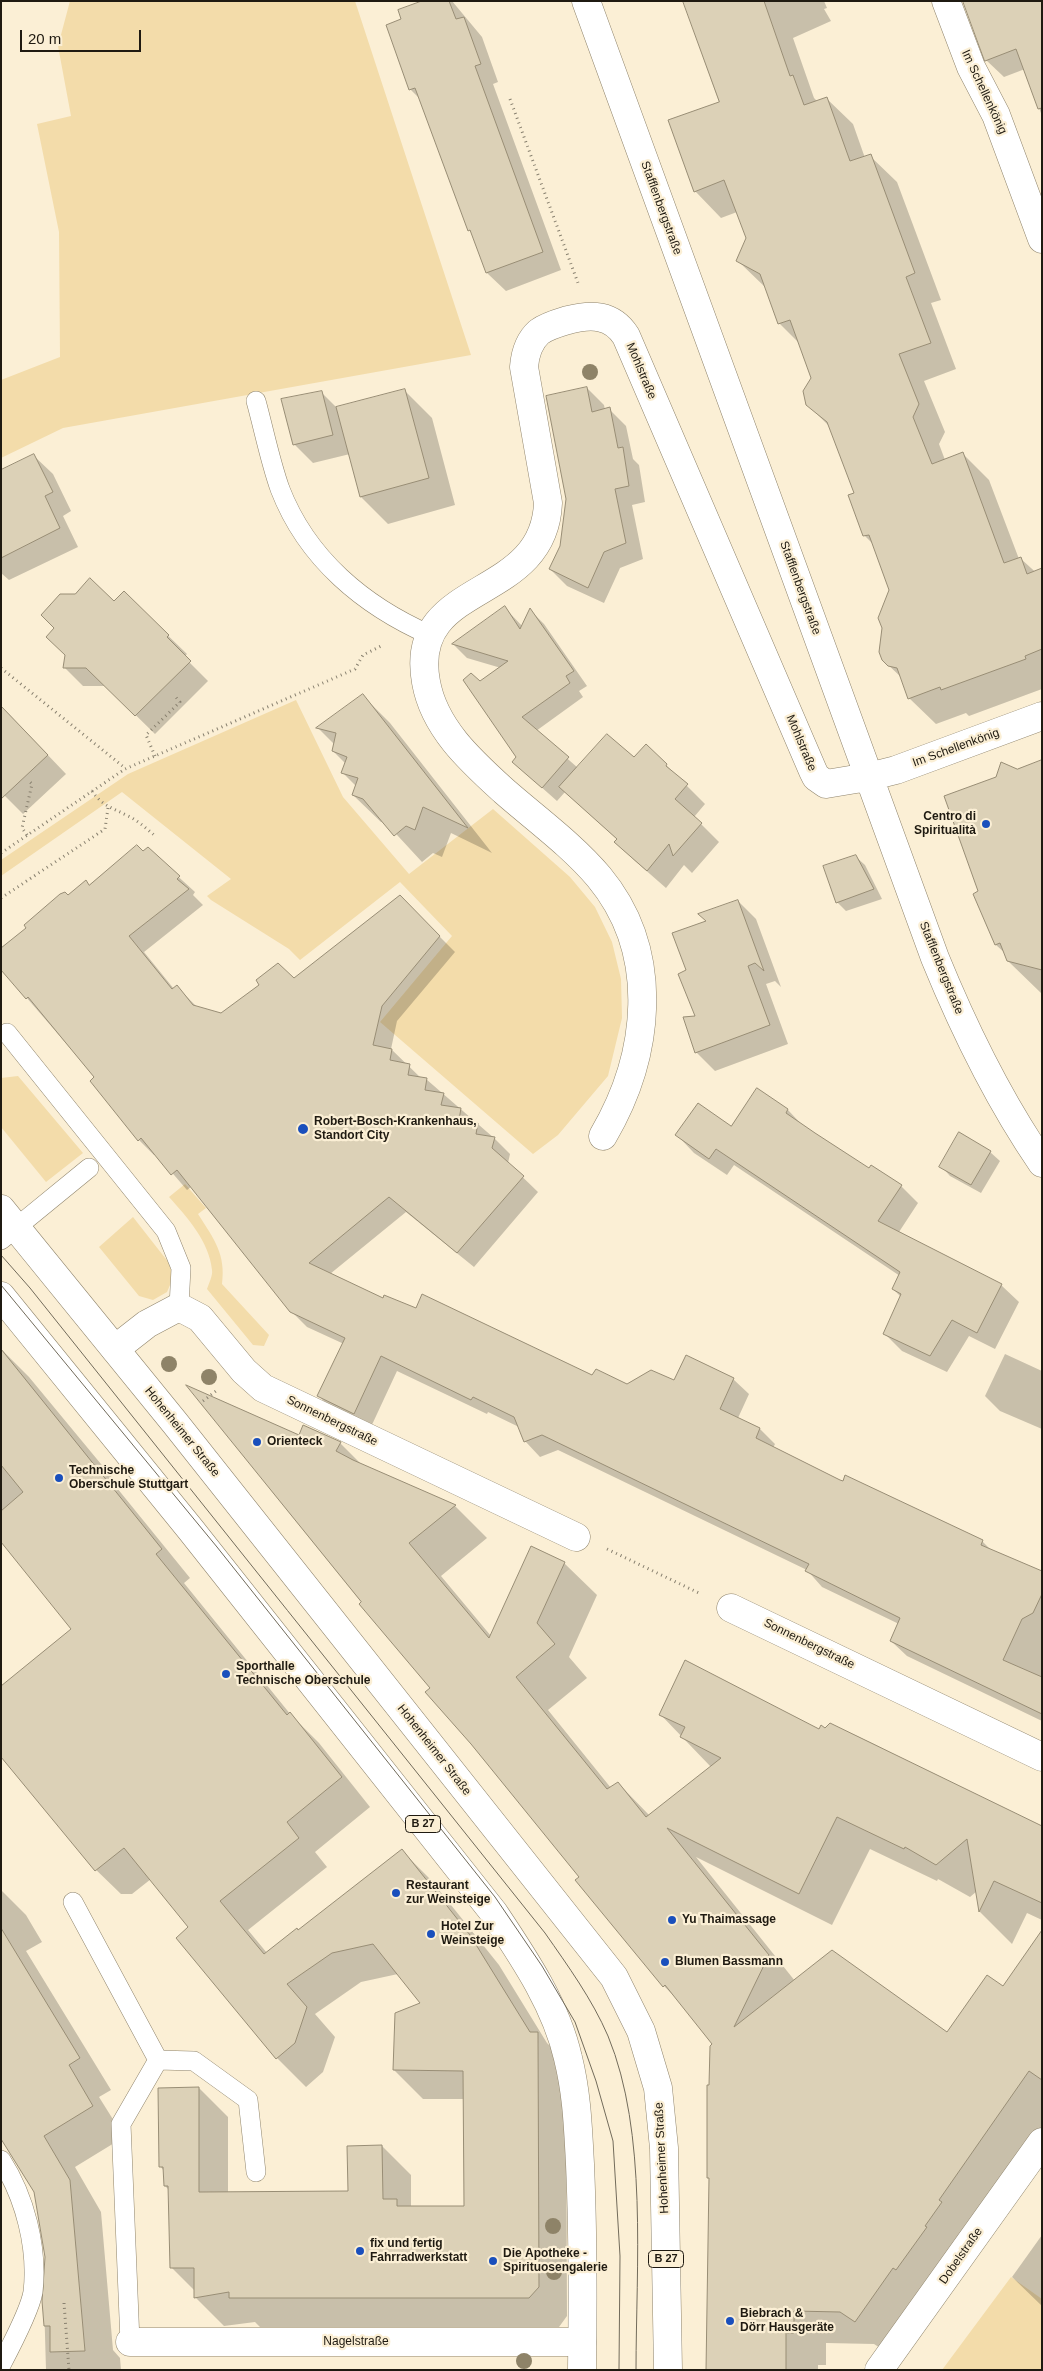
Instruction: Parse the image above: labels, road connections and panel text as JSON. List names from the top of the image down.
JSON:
{
  "streets": {
    "street": [
      "Im Schellenkönig",
      "Stafflenbergstraße",
      "Mohlstraße",
      "Sonnenbergstraße",
      "Hohenheimer Straße",
      "B 27",
      "Dobelstraße",
      "Nagelstraße"
    ]
  },
  "crossings": [
    ["Im Schellenkönig", "Stafflenbergstraße"],
    ["Im Schellenkönig", "Mohlstraße"],
    ["Stafflenbergstraße", "Mohlstraße"],
    ["B 27", "Nagelstraße"]
  ],
  "places": [
    "Centro di Spiritualità",
    "Robert-Bosch-Krankenhaus, Standort City",
    "Orienteck",
    "Technische Oberschule Stuttgart",
    "Sporthalle Technische Oberschule",
    "Restaurant zur Weinsteige",
    "Yu Thaimassage",
    "Hotel Zur Weinsteige",
    "Blumen Bassmann",
    "fix und fertig Fahrradwerkstatt",
    "Die Apotheke - Spirituosengalerie",
    "Biebrach & Dörr Hausgeräte"
  ],
  "scale_bar": "20 m"
}
